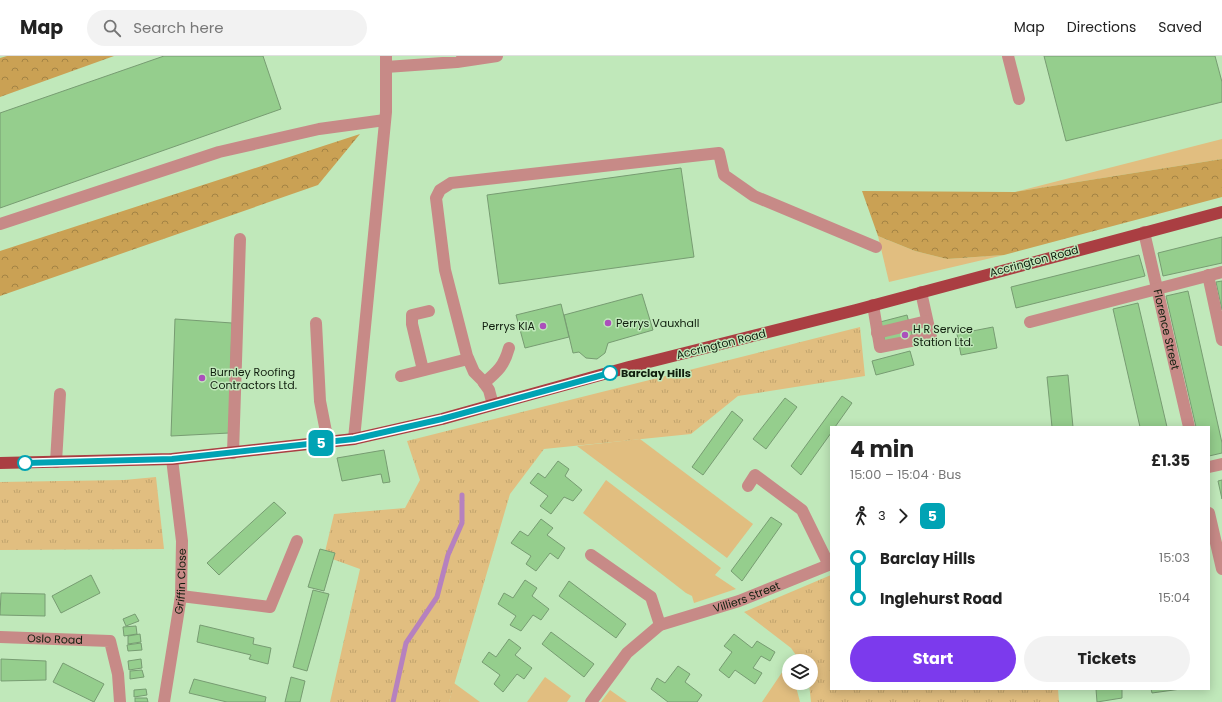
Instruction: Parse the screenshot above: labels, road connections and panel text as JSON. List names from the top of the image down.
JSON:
{
  "streets": {
    "main road": ["Accrington Road"],
    "street": [
      "Florence Street",
      "Griffin Close",
      "Villiers Street",
      "Oslo Road"
    ]
  },
  "crossings": [
    ["Accrington Road", "Florence Street"],
    ["Accrington Road", "Griffin Close"]
  ],
  "places": [
    "Perrys Vauxhall",
    "Perrys KIA",
    "H R Service Station Ltd.",
    "Barclay Hills",
    "Burnley Roofing Contractors Ltd."
  ],
  "lines": ["bus line 5"],
  "page": {
    "header": "Map",
    "search": "Search here",
    "nav": ["Map", "Directions", "Saved"],
    "on_map": "5",
    "heading": ["4 min", "15:00 – 15:04 · Bus", "£1.35"],
    "legs": ["3", "5"],
    "list": [
      {
        "name": "Barclay Hills",
        "value": "15:03"
      },
      {
        "name": "Inglehurst Road",
        "value": "15:04"
      }
    ],
    "buttons": ["Start", "Tickets"]
  }
}
